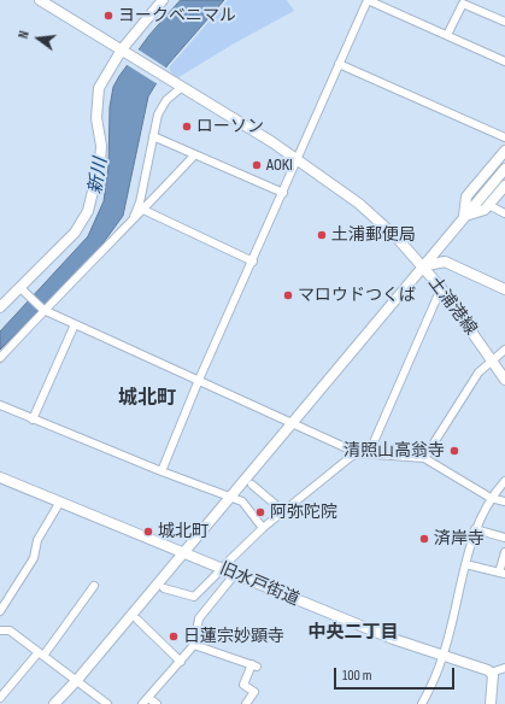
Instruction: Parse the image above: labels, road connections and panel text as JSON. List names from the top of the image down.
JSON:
{
  "streets": {
    "street": ["土浦港線", "旧水戸街道"]
  },
  "districts": ["城北町", "中央二丁目"],
  "water": ["新川"],
  "places": [
    "ヨークベニマル",
    "ローソン",
    "AOKI",
    "土浦郵便局",
    "マロウドつくば",
    "清照山高翁寺",
    "阿弥陀院",
    "城北町",
    "済岸寺",
    "日蓮宗妙顕寺"
  ],
  "scale_bar": "100 m",
  "north": "left"
}
